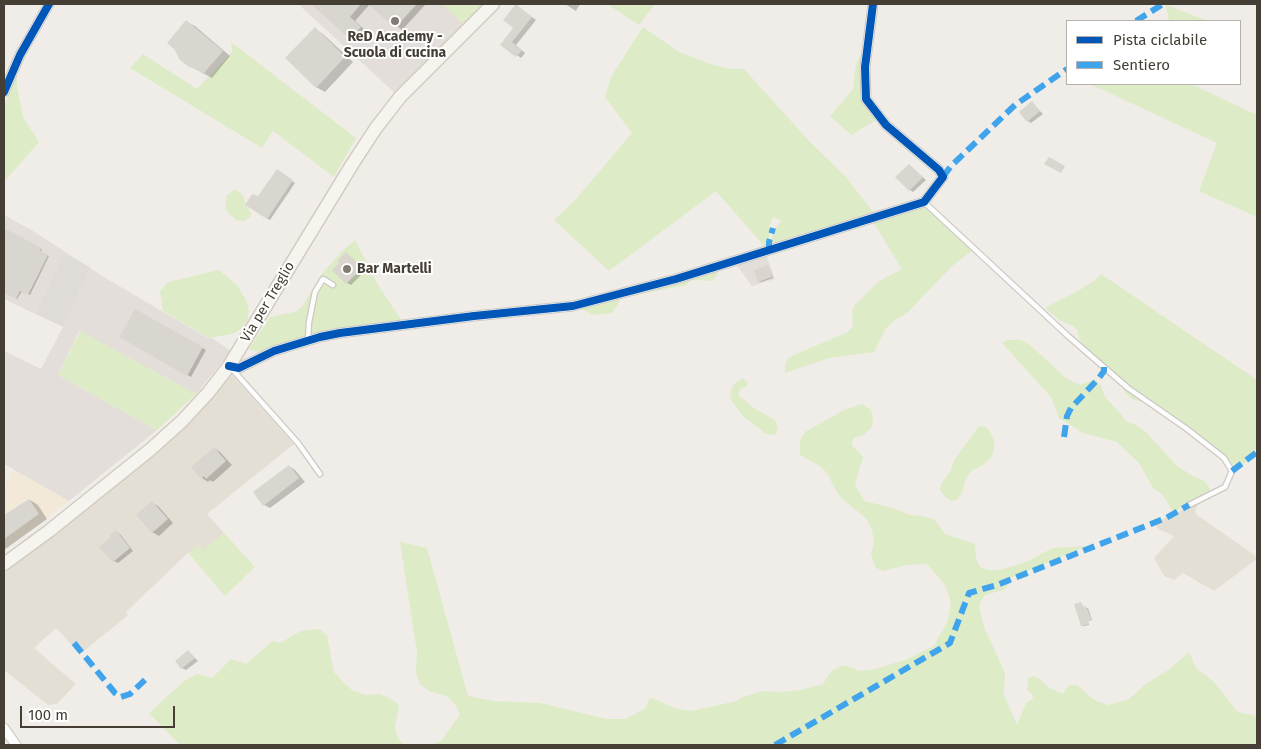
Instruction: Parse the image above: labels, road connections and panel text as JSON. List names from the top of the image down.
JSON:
{
  "streets": {
    "main road": ["Via per Treglio"]
  },
  "places": ["ReD Academy - Scuola di cucina", "Bar Martelli"],
  "legend": ["Pista ciclabile", "Sentiero"],
  "scale_bar": "100 m"
}
